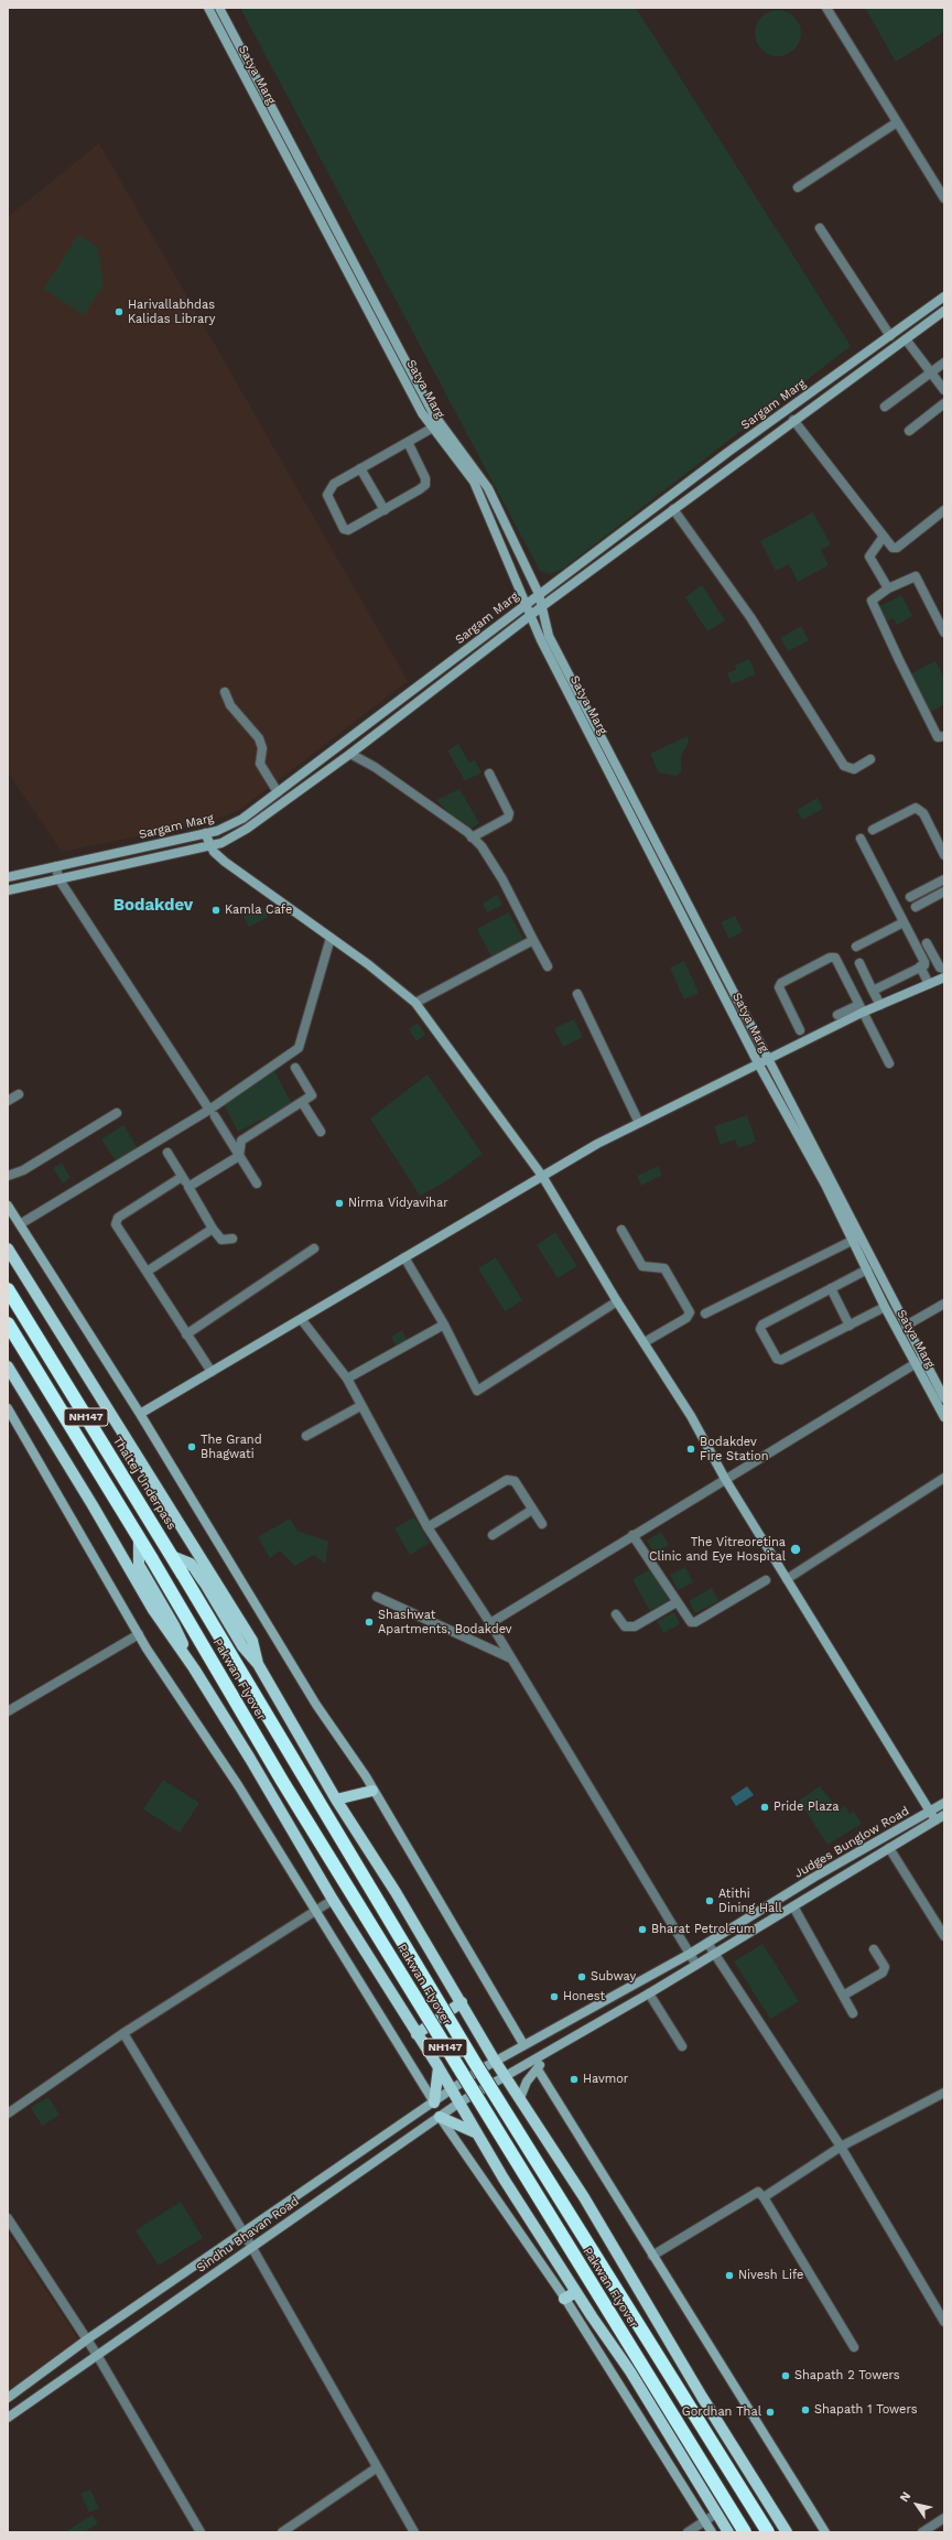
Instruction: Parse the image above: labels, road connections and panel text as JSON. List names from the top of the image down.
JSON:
{
  "streets": {
    "highway": ["NH147", "Thaltej Underpass", "Pakwan Flyover"],
    "main road": [
      "Satya Marg",
      "Sargam Marg",
      "Judges Bunglow Road",
      "Sindhu Bhavan Road"
    ]
  },
  "crossings": [
    ["Satya Marg", "Sargam Marg"],
    ["NH147", "Pakwan Flyover"],
    ["Thaltej Underpass", "Pakwan Flyover"],
    ["Judges Bunglow Road", "Sindhu Bhavan Road"]
  ],
  "districts": ["Bodakdev"],
  "places": [
    "Harivallabhdas Kalidas Library",
    "Kamla Cafe",
    "Nirma Vidyavihar",
    "The Grand Bhagwati",
    "Bodakdev Fire Station",
    "The Vitreoretina Clinic and Eye Hospital",
    "Shashwat Apartments, Bodakdev",
    "Pride Plaza",
    "Atithi Dining Hall",
    "Bharat Petroleum",
    "Subway",
    "Honest",
    "Havmor",
    "Nivesh Life",
    "Shapath 2 Towers",
    "Shapath 1 Towers",
    "Gordhan Thal"
  ],
  "north": "top left"
}
